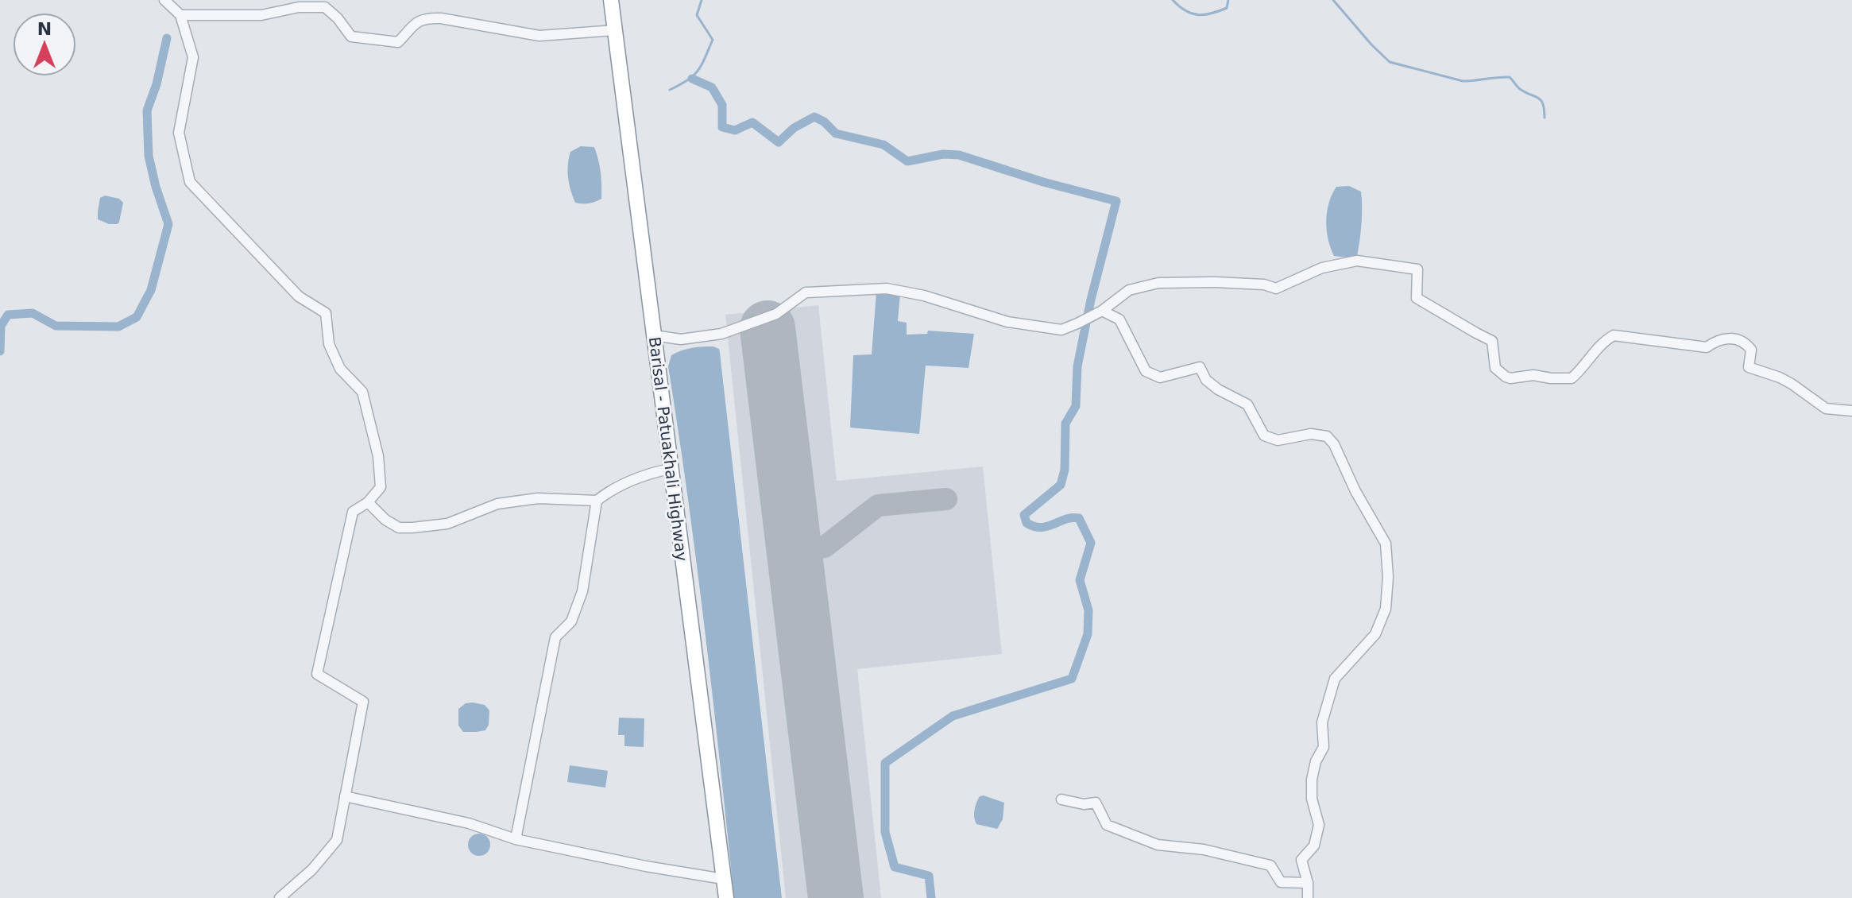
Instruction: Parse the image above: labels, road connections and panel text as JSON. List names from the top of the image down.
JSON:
{
  "streets": {
    "highway": ["Barisal - Patuakhali Highway"]
  },
  "north": "top"
}
